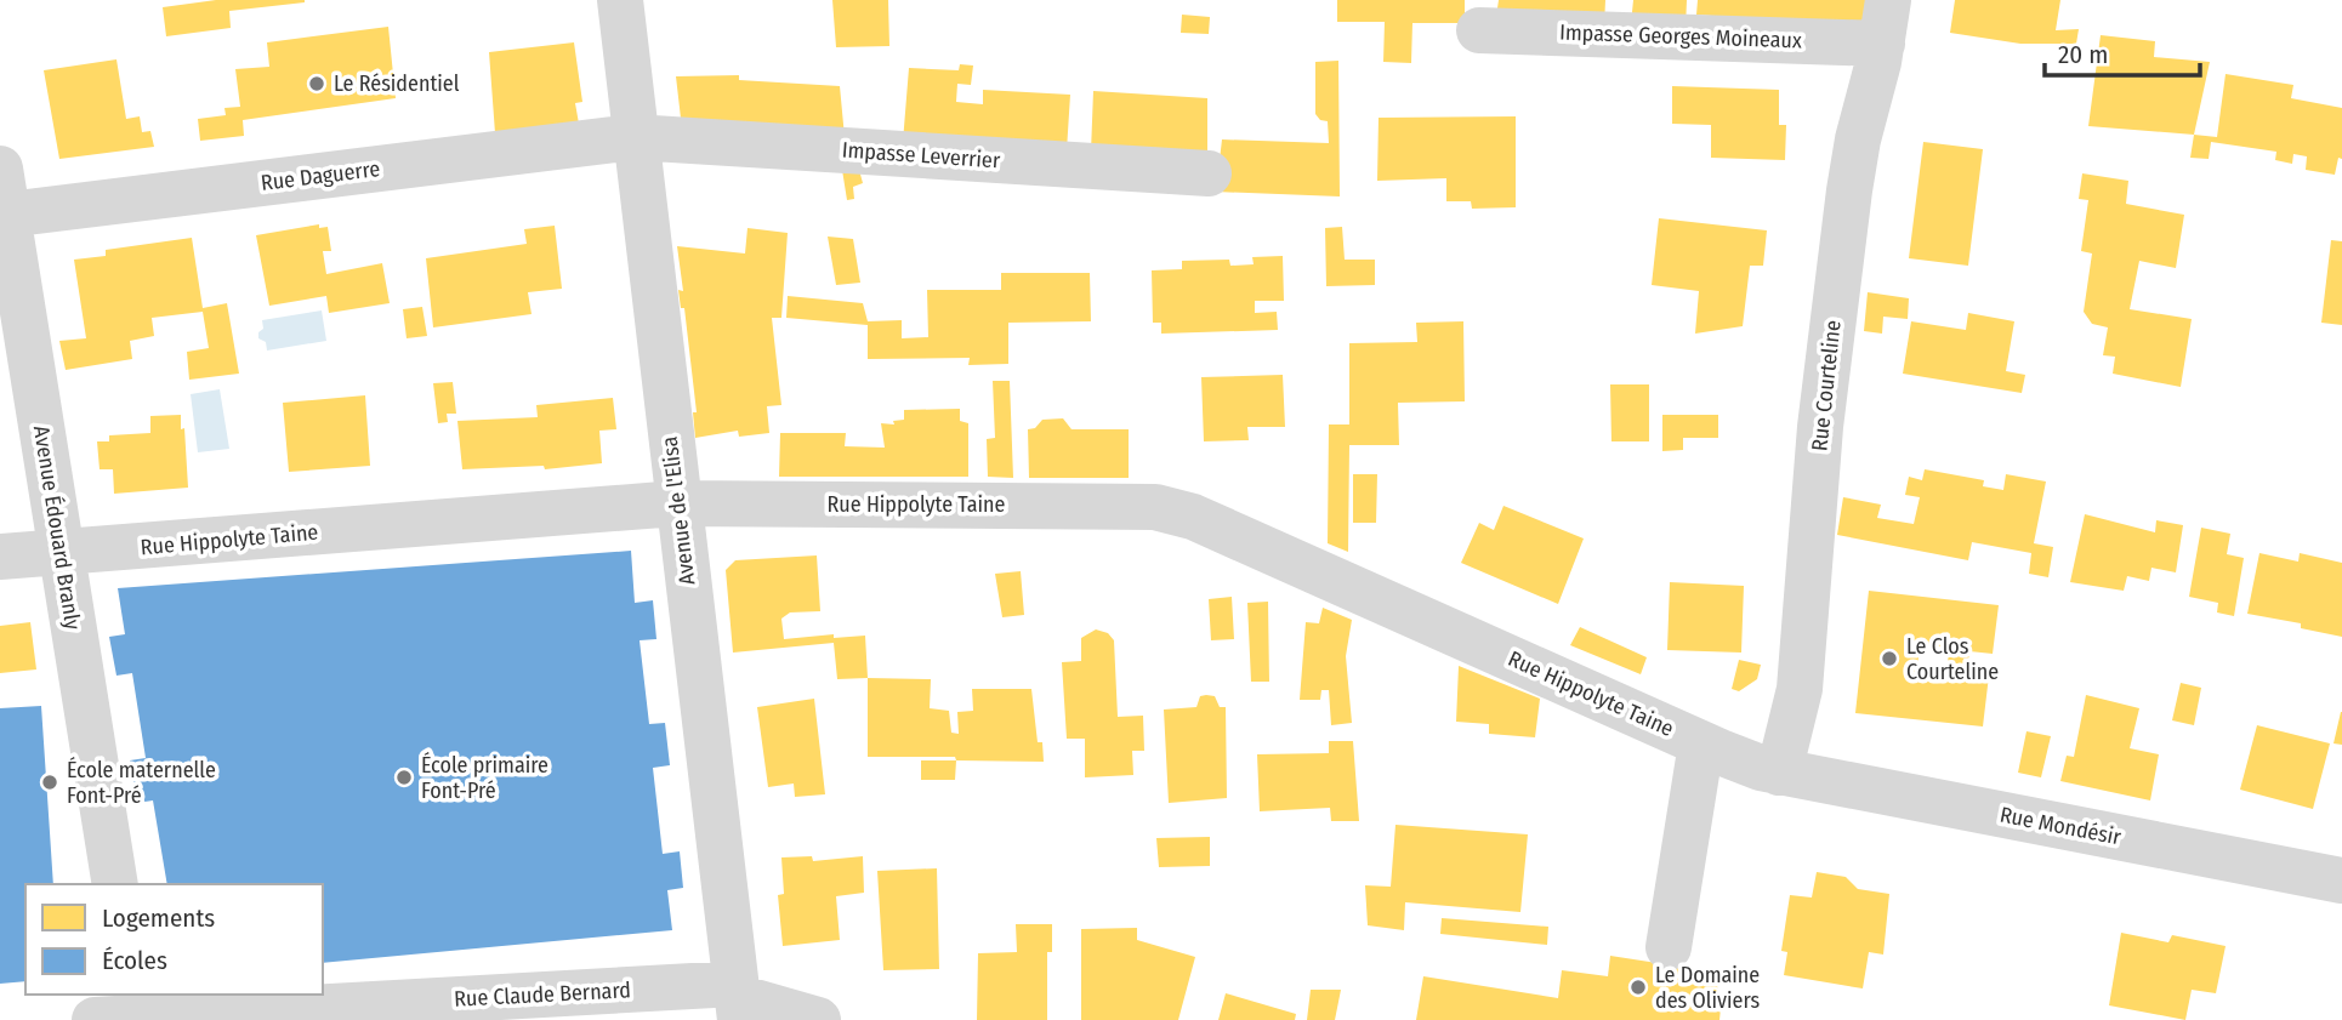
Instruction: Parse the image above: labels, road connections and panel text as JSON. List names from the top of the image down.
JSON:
{
  "streets": {
    "street": [
      "Impasse Georges Moineaux",
      "Impasse Leverrier",
      "Rue Daguerre",
      "Rue Courteline",
      "Rue Hippolyte Taine",
      "Avenue de l'Elisa",
      "Avenue Édouard Branly",
      "Rue Mondésir",
      "Rue Claude Bernard"
    ]
  },
  "crossings": [
    ["Impasse Georges Moineaux", "Rue Courteline"],
    ["Impasse Leverrier", "Rue Daguerre"],
    ["Impasse Leverrier", "Avenue de l'Elisa"],
    ["Rue Daguerre", "Avenue de l'Elisa"],
    ["Rue Daguerre", "Avenue Édouard Branly"],
    ["Rue Courteline", "Rue Hippolyte Taine"],
    ["Rue Courteline", "Rue Mondésir"],
    ["Rue Hippolyte Taine", "Avenue de l'Elisa"],
    ["Rue Hippolyte Taine", "Avenue Édouard Branly"],
    ["Rue Hippolyte Taine", "Rue Mondésir"],
    ["Avenue de l'Elisa", "Rue Claude Bernard"]
  ],
  "places": [
    "Le Résidentiel",
    "Le Clos Courteline",
    "École primaire Font-Pré",
    "École maternelle Font-Pré",
    "Le Domaine des Oliviers"
  ],
  "legend": ["Logements", "Écoles"],
  "scale_bar": "20 m"
}
